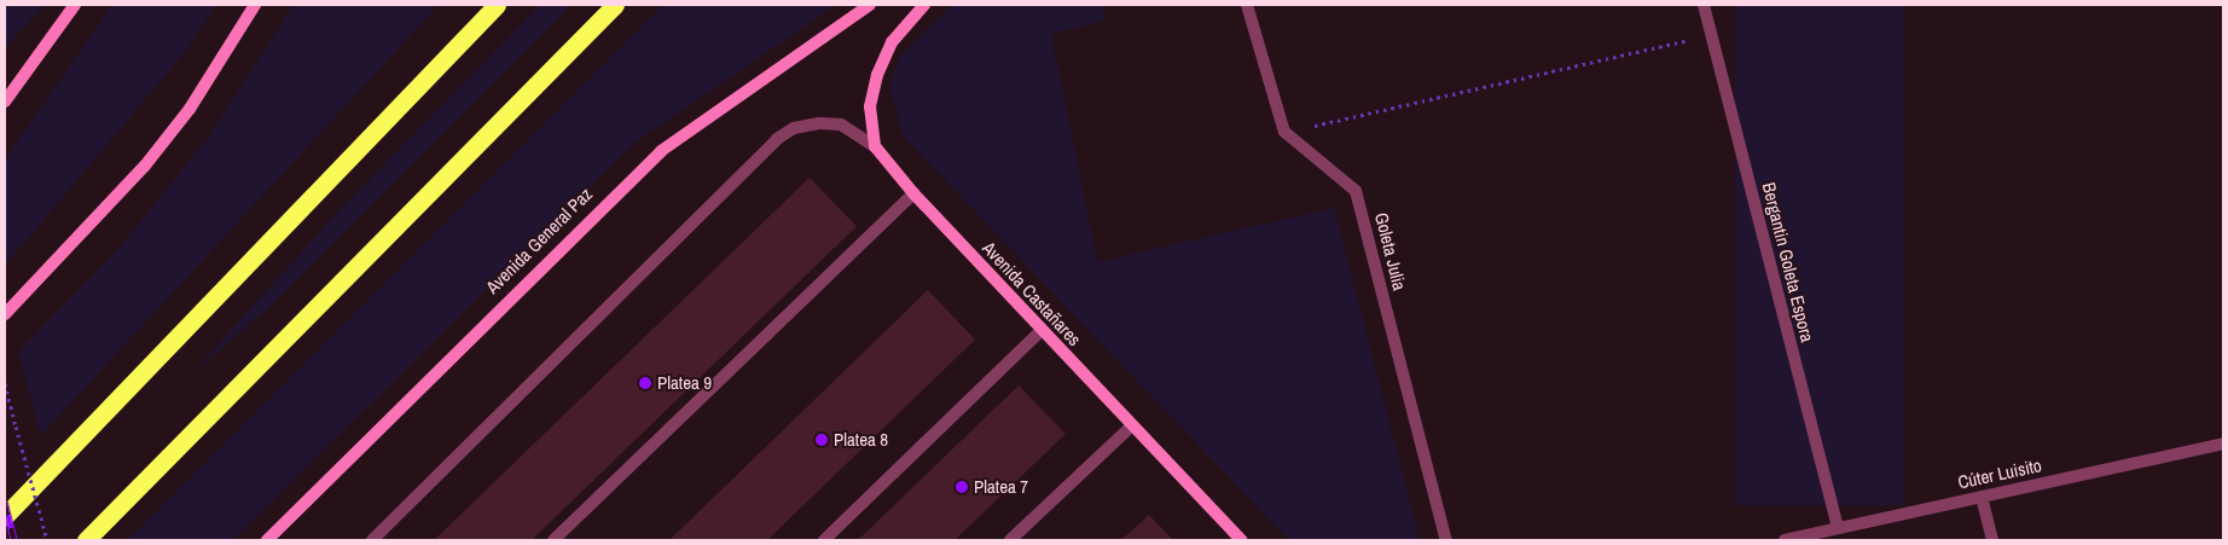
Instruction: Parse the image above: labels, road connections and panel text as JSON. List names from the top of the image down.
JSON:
{
  "streets": {
    "street": [
      "Avenida General Paz",
      "Goleta Julia",
      "Bergantin Goleta Espora",
      "Avenida Castañares",
      "Cúter Luisito"
    ]
  },
  "crossings": [
    ["Bergantin Goleta Espora", "Cúter Luisito"]
  ],
  "places": ["Platea 9", "Platea 8", "Platea 7"]
}
